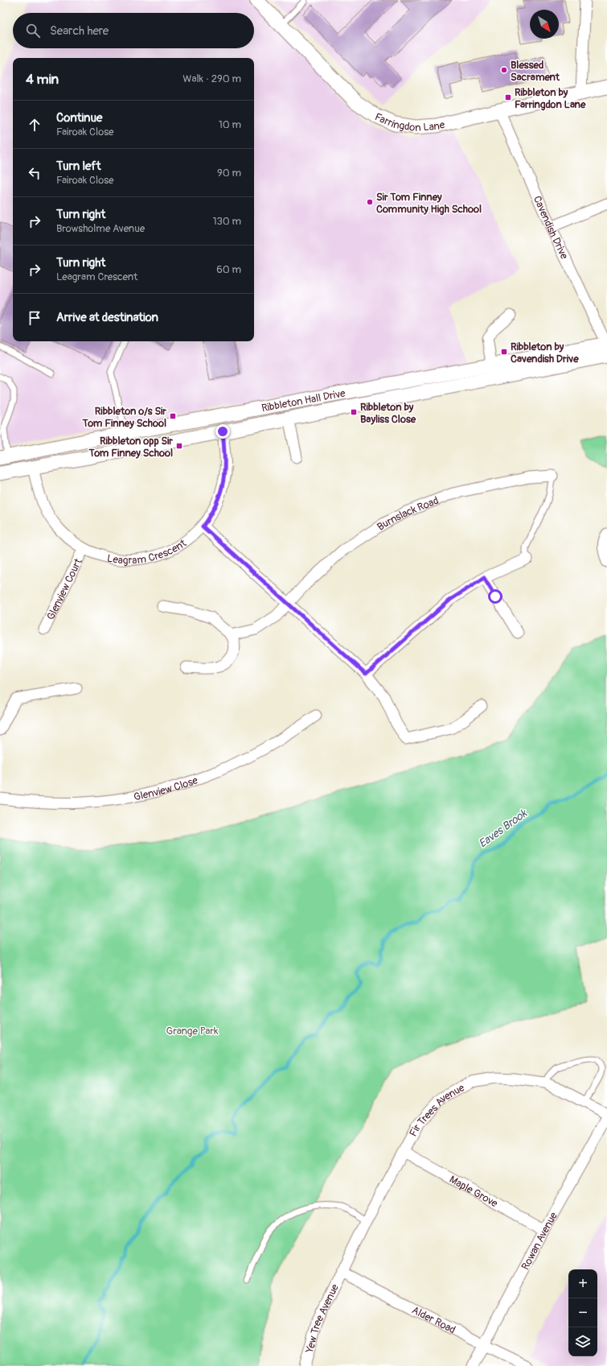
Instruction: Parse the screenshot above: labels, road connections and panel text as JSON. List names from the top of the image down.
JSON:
{
  "streets": {
    "street": [
      "Farringdon Lane",
      "Cavendish Drive",
      "Ribbleton Hall Drive",
      "Burnslack Road",
      "Leagram Crescent",
      "Glenview Court",
      "Glenview Close",
      "Fir Trees Avenue",
      "Maple Grove",
      "Rowan Avenue",
      "Yew Tree Avenue",
      "Alder Road"
    ]
  },
  "crossings": [
    ["Farringdon Lane", "Cavendish Drive"],
    ["Cavendish Drive", "Ribbleton Hall Drive"],
    ["Ribbleton Hall Drive", "Leagram Crescent"],
    ["Leagram Crescent", "Glenview Court"],
    ["Fir Trees Avenue", "Maple Grove"],
    ["Fir Trees Avenue", "Yew Tree Avenue"],
    ["Fir Trees Avenue", "Alder Road"],
    ["Maple Grove", "Rowan Avenue"],
    ["Rowan Avenue", "Alder Road"],
    ["Yew Tree Avenue", "Alder Road"]
  ],
  "water": ["Eaves Brook"],
  "parks": ["Grange Park"],
  "places": {
    "other": ["Blessed Sacrament", "Sir Tom Finney Community High School"],
    "transit": [
      "Ribbleton by Farringdon Lane",
      "Ribbleton by Cavendish Drive",
      "Ribbleton by Bayliss Close",
      "Ribbleton o/s Sir Tom Finney School",
      "Ribbleton opp Sir Tom Finney School"
    ]
  },
  "north": "bottom right",
  "page": {
    "search": "Search here",
    "heading": ["4 min", "Walk · 290 m"],
    "list": [
      ["Continue", "Fairoak Close", "10 m"],
      ["Turn left", "Fairoak Close", "90 m"],
      ["Turn right", "Browsholme Avenue", "130 m"],
      ["Turn right", "Leagram Crescent", "60 m"],
      "Arrive at destination"
    ],
    "map_buttons": ["+", "−"]
  }
}
